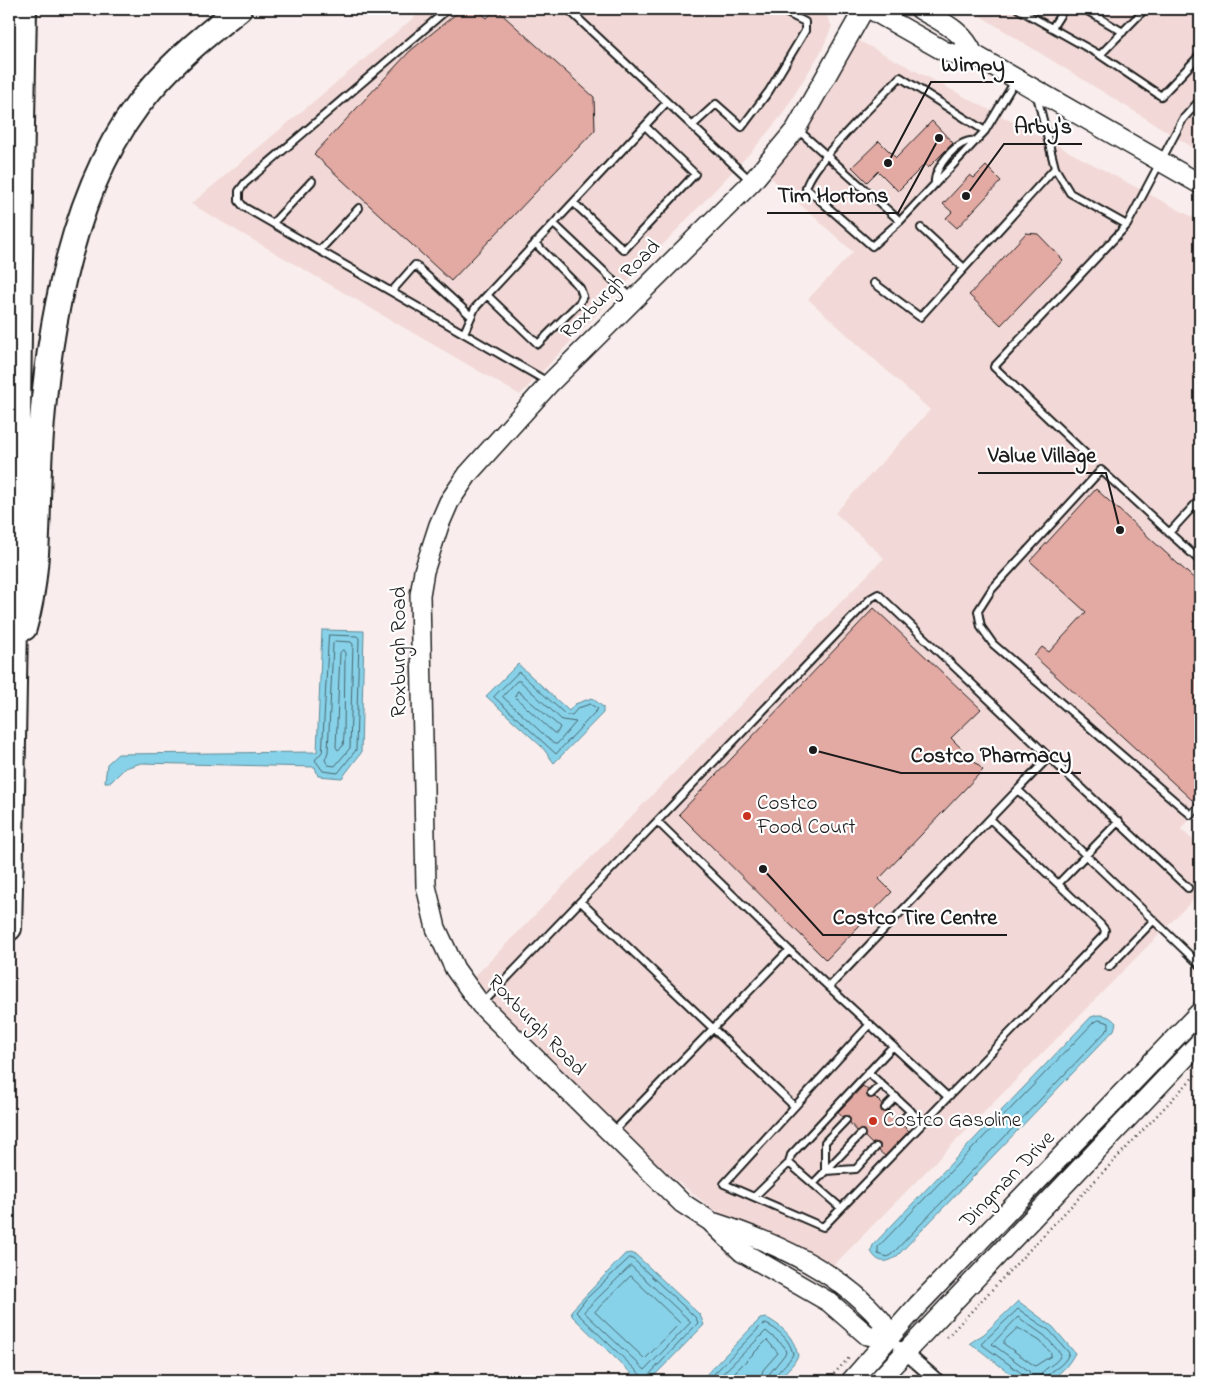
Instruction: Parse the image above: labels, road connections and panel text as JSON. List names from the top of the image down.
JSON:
{
  "streets": {
    "street": ["Roxburgh Road", "Dingman Drive"]
  },
  "crossings": [
    ["Roxburgh Road", "Dingman Drive"]
  ],
  "places": [
    "Tim Hortons",
    "Wimpy",
    "Arby's",
    "Value Village",
    "Costco Pharmacy",
    "Costco Food Court",
    "Costco Tire Centre",
    "Costco Gasoline"
  ]
}
